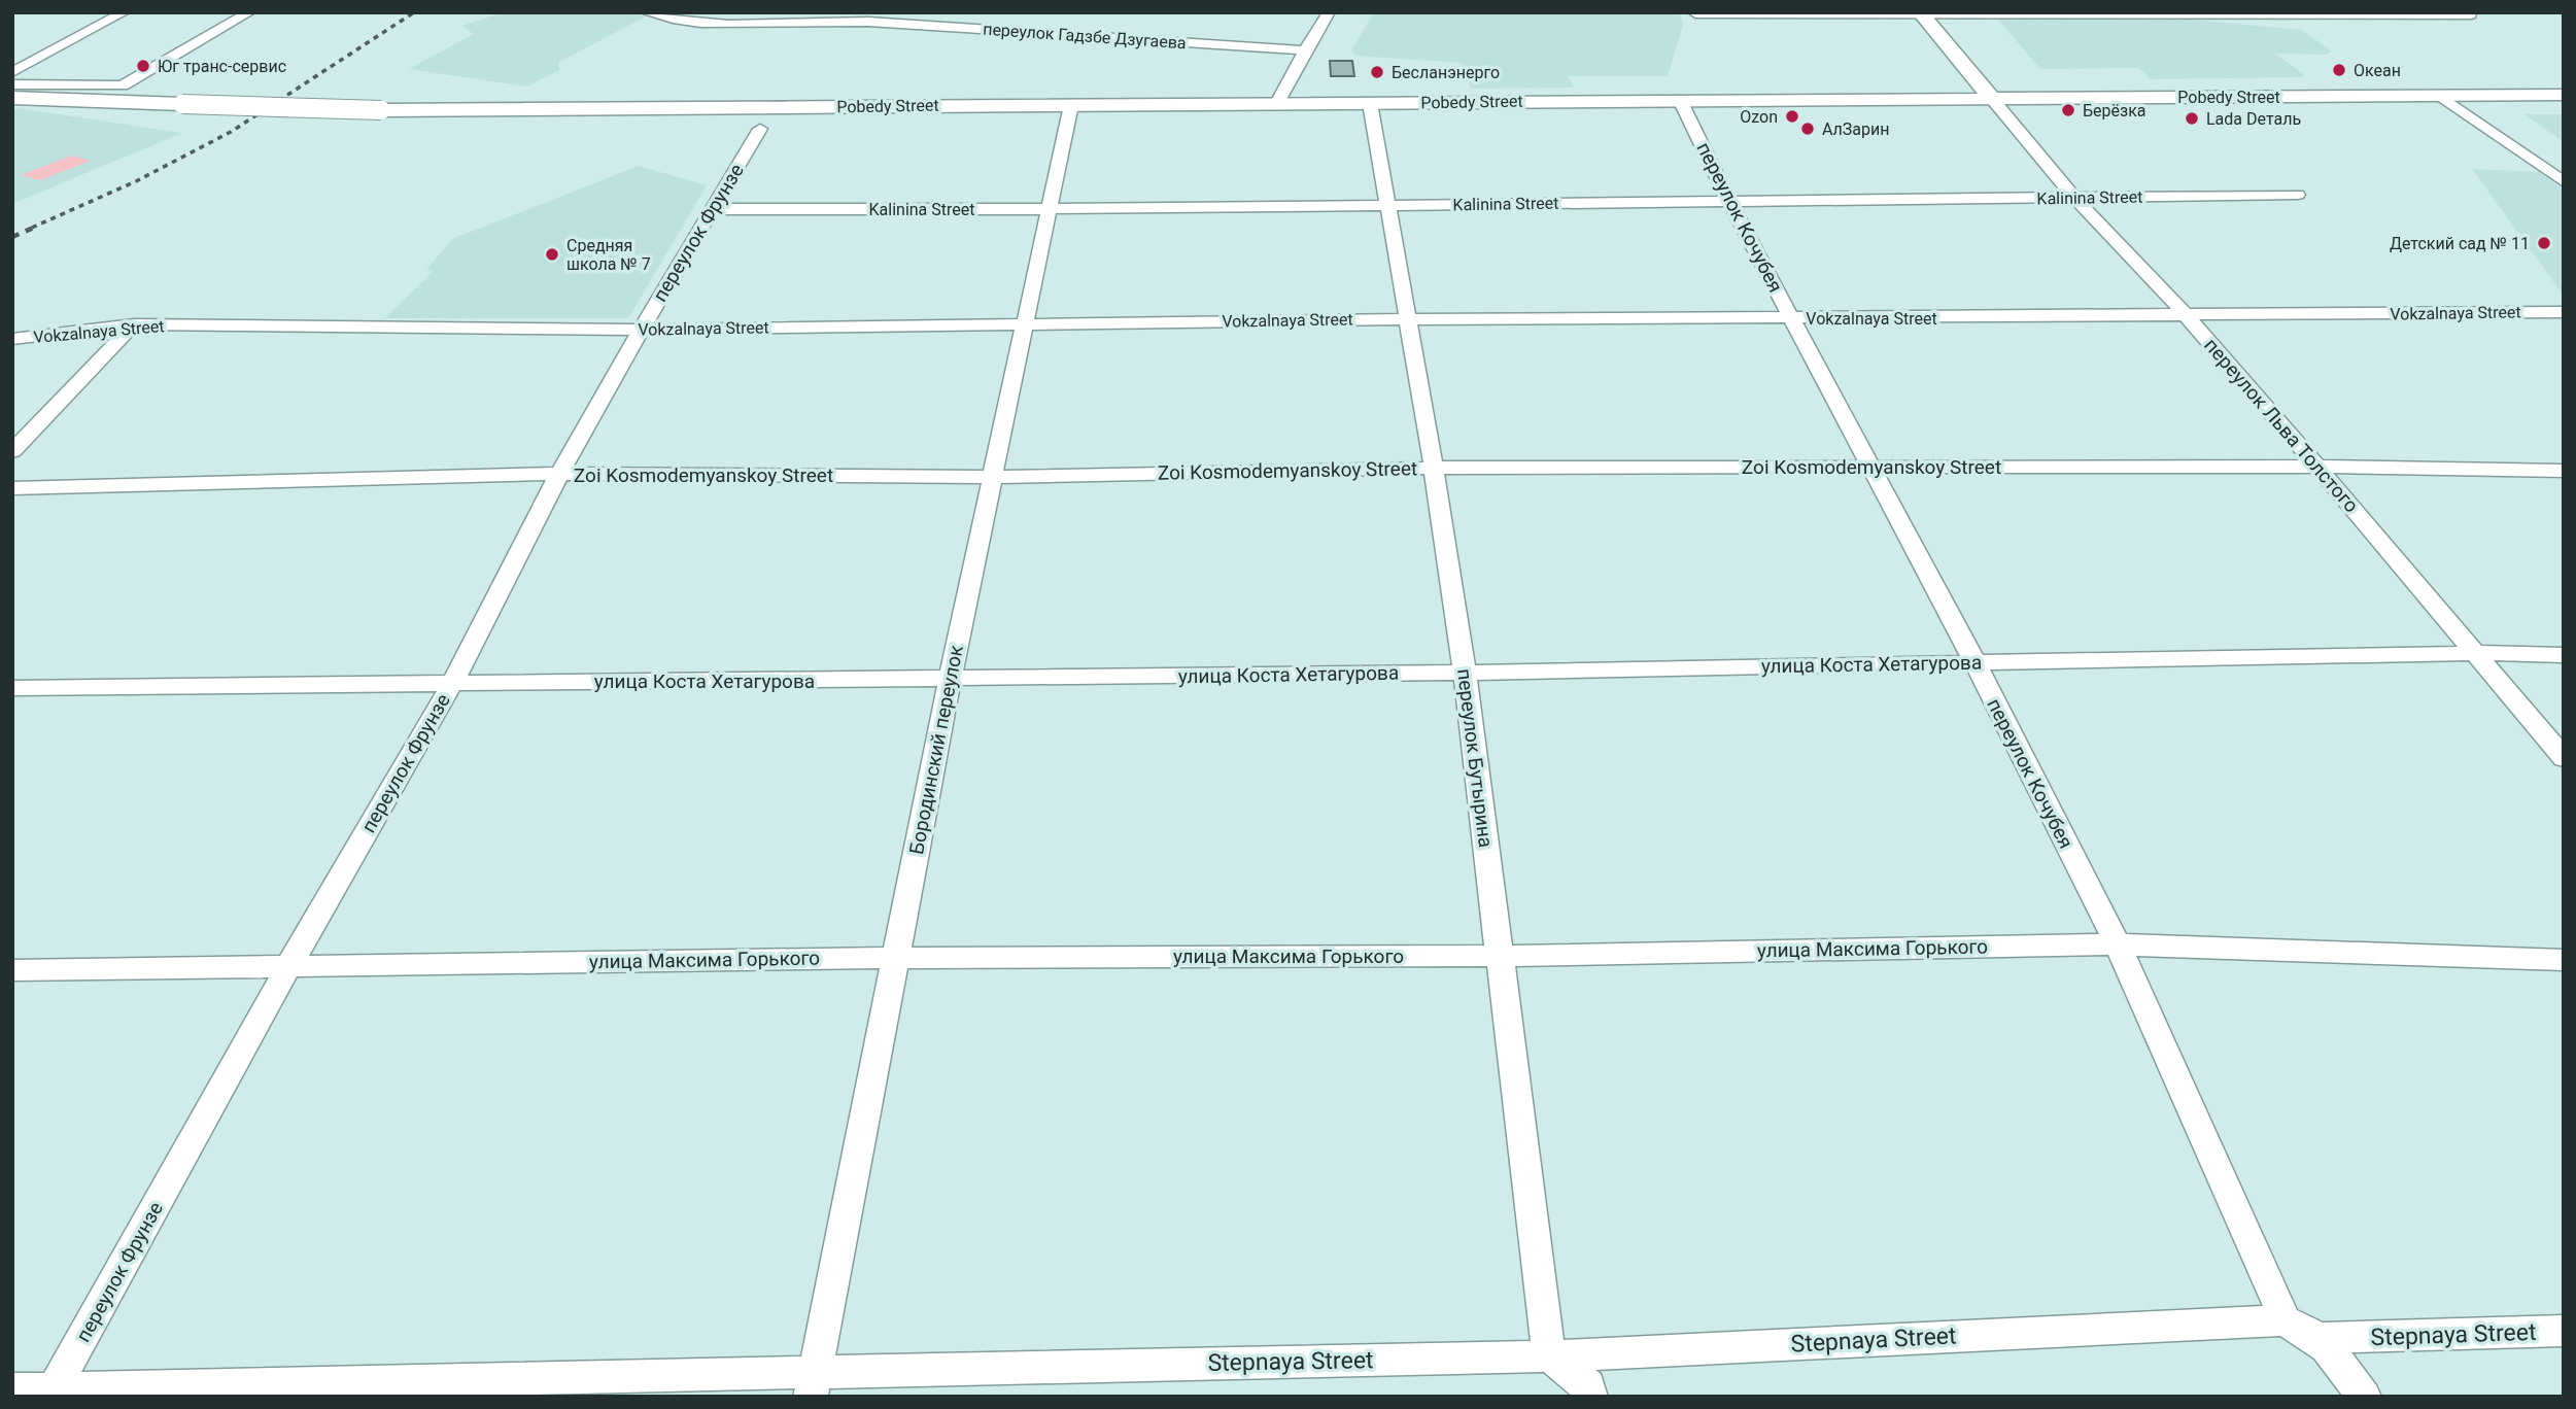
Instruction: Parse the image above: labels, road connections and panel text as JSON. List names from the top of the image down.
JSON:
{
  "streets": {
    "main road": ["Pobedy Street"],
    "street": [
      "переулок Гадзбе Дзугаева",
      "Kalinina Street",
      "переулок Кочубея",
      "переулок Фрунзе",
      "Vokzalnaya Street",
      "переулок Льва Толстого",
      "Zoi Kosmodemyanskoy Street",
      "улица Коста Хетагурова",
      "Бородинский переулок",
      "переулок Бутырина",
      "улица Максима Горького",
      "Stepnaya Street"
    ]
  },
  "crossings": [
    ["Pobedy Street", "переулок Кочубея"],
    ["Pobedy Street", "переулок Льва Толстого"],
    ["Pobedy Street", "Бородинский переулок"],
    ["Pobedy Street", "переулок Бутырина"],
    ["Kalinina Street", "переулок Кочубея"],
    ["Kalinina Street", "переулок Фрунзе"],
    ["Kalinina Street", "переулок Льва Толстого"],
    ["Kalinina Street", "Бородинский переулок"],
    ["Kalinina Street", "переулок Бутырина"],
    ["переулок Кочубея", "Vokzalnaya Street"],
    ["переулок Кочубея", "Zoi Kosmodemyanskoy Street"],
    ["переулок Кочубея", "улица Коста Хетагурова"],
    ["переулок Кочубея", "улица Максима Горького"],
    ["переулок Кочубея", "Stepnaya Street"],
    ["переулок Фрунзе", "Vokzalnaya Street"],
    ["переулок Фрунзе", "Zoi Kosmodemyanskoy Street"],
    ["переулок Фрунзе", "улица Коста Хетагурова"],
    ["переулок Фрунзе", "улица Максима Горького"],
    ["переулок Фрунзе", "Stepnaya Street"],
    ["Vokzalnaya Street", "переулок Льва Толстого"],
    ["Vokzalnaya Street", "Бородинский переулок"],
    ["Vokzalnaya Street", "переулок Бутырина"],
    ["переулок Льва Толстого", "Zoi Kosmodemyanskoy Street"],
    ["переулок Льва Толстого", "улица Коста Хетагурова"],
    ["Zoi Kosmodemyanskoy Street", "Бородинский переулок"],
    ["Zoi Kosmodemyanskoy Street", "переулок Бутырина"],
    ["улица Коста Хетагурова", "Бородинский переулок"],
    ["улица Коста Хетагурова", "переулок Бутырина"],
    ["Бородинский переулок", "улица Максима Горького"],
    ["Бородинский переулок", "Stepnaya Street"],
    ["переулок Бутырина", "улица Максима Горького"],
    ["переулок Бутырина", "Stepnaya Street"]
  ],
  "places": [
    "Юг транс-сервис",
    "Океан",
    "Бесланэнерго",
    "Берёзка",
    "Ozon",
    "Lada Dеталь",
    "АлЗарин",
    "Детский сад № 11",
    "Средняя школа № 7"
  ]
}
